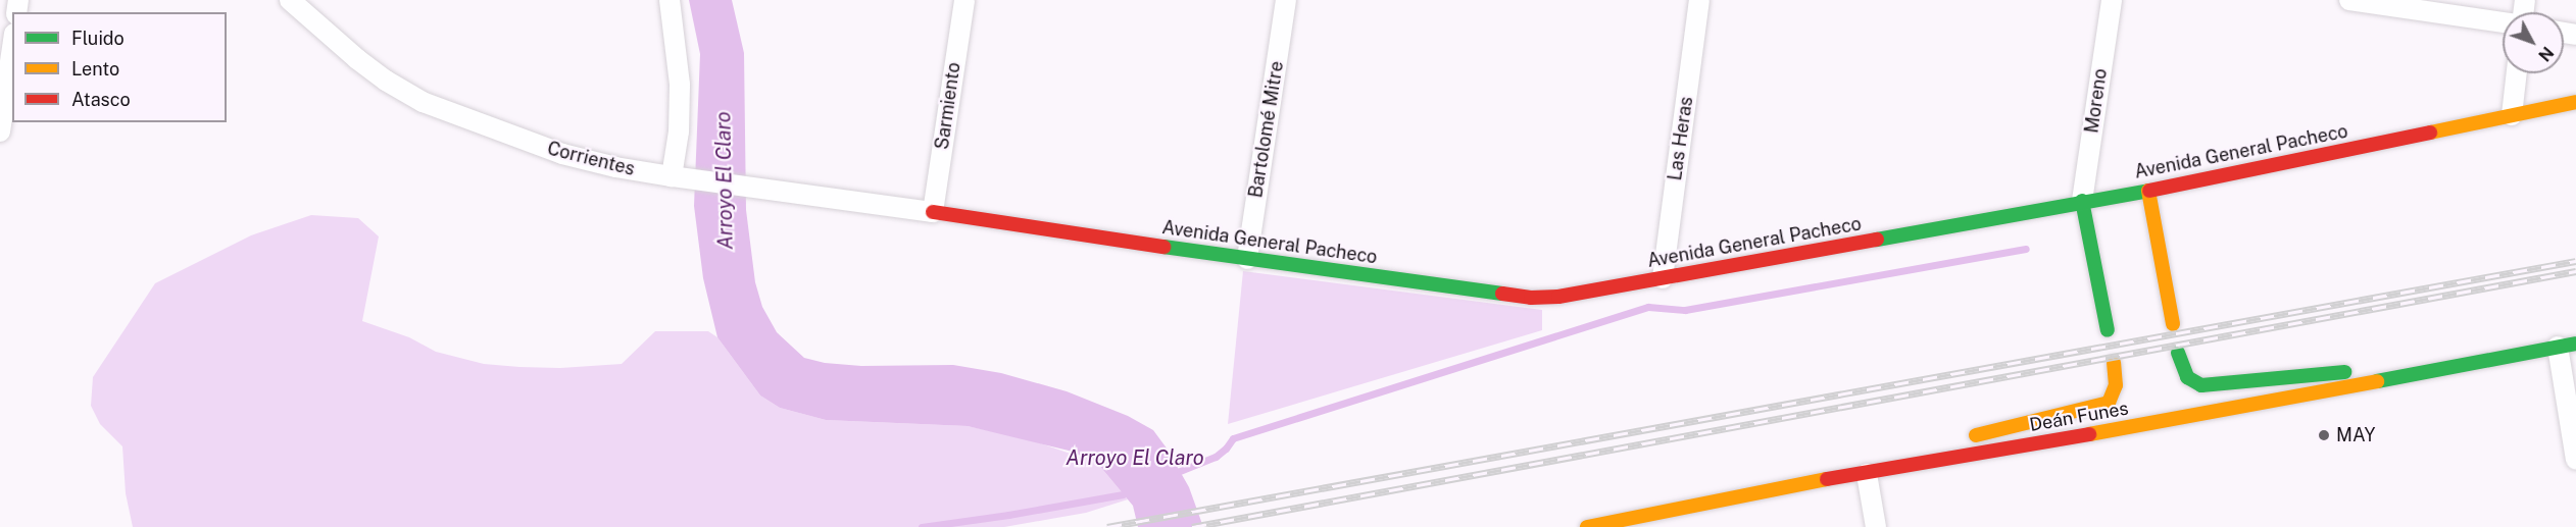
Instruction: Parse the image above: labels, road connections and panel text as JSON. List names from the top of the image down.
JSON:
{
  "streets": {
    "street": [
      "Moreno",
      "Sarmiento",
      "Bartolomé Mitre",
      "Las Heras",
      "Avenida General Pacheco",
      "Corrientes",
      "Deán Funes"
    ]
  },
  "crossings": [
    ["Moreno", "Avenida General Pacheco"],
    ["Sarmiento", "Avenida General Pacheco"],
    ["Sarmiento", "Corrientes"],
    ["Bartolomé Mitre", "Avenida General Pacheco"],
    ["Las Heras", "Avenida General Pacheco"],
    ["Avenida General Pacheco", "Corrientes"]
  ],
  "water": ["Arroyo El Claro"],
  "places": ["MAY"],
  "legend": ["Fluido", "Lento", "Atasco"],
  "north": "bottom right"
}
